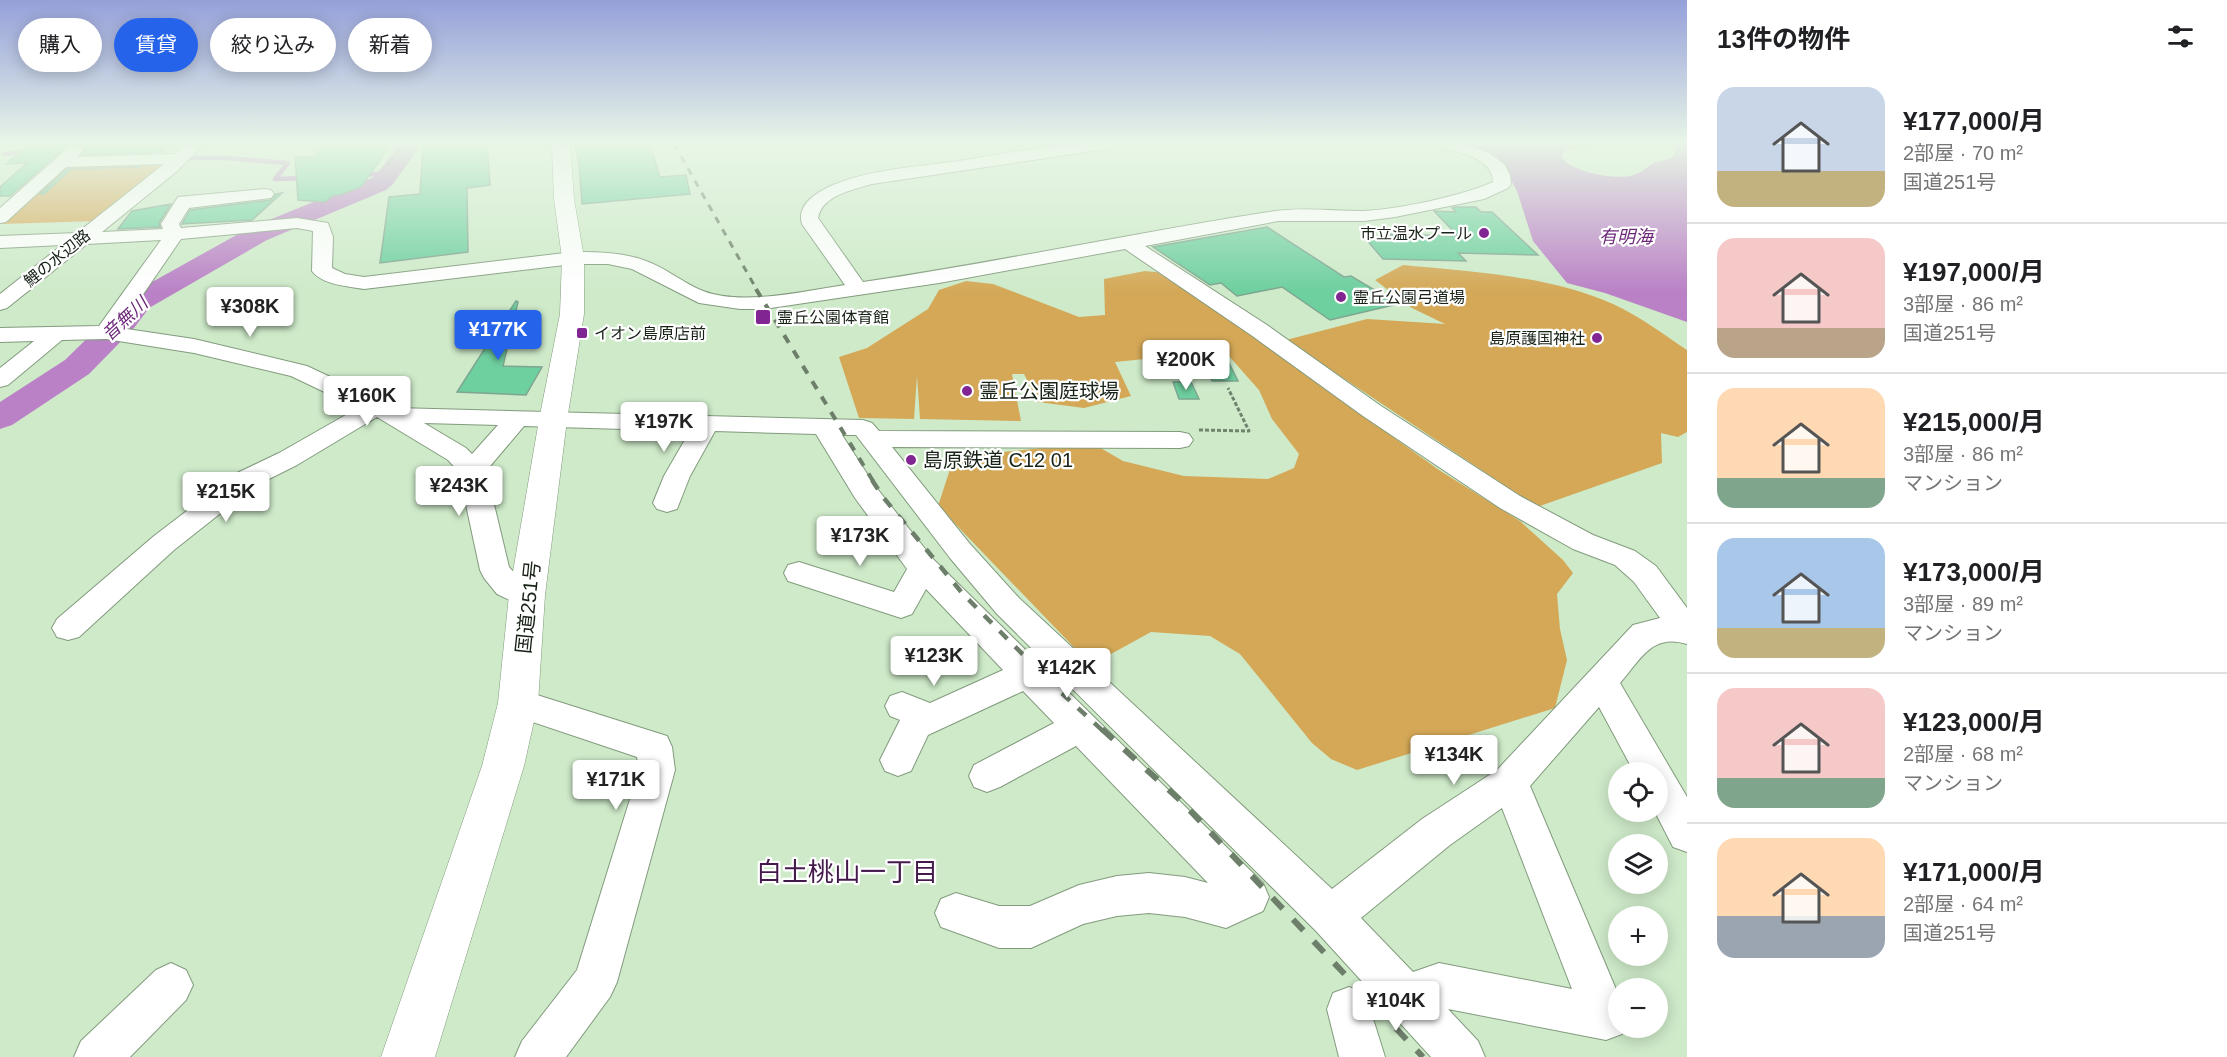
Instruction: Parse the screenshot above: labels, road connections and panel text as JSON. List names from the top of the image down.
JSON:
{
  "streets": {
    "highway": ["国道251号"],
    "street": ["鯉の水辺路"]
  },
  "districts": ["白土桃山一丁目"],
  "water": ["有明海", "音無川"],
  "places": {
    "other": [
      "市立温水プール",
      "霊丘公園弓道場",
      "島原護国神社",
      "霊丘公園庭球場",
      "島原鉄道 C12 01"
    ],
    "transit": ["霊丘公園体育館", "イオン島原店前"]
  },
  "page": {
    "heading": "13件の物件",
    "chip": [
      "購入",
      "賃貸",
      "絞り込み",
      "新着"
    ],
    "list": [
      {
        "name": "¥177,000/月",
        "note": "2部屋 · 70 m² · 国道251号"
      },
      {
        "name": "¥197,000/月",
        "note": "3部屋 · 86 m² · 国道251号"
      },
      {
        "name": "¥215,000/月",
        "note": "3部屋 · 86 m² · マンション"
      },
      {
        "name": "¥173,000/月",
        "note": "3部屋 · 89 m² · マンション"
      },
      {
        "name": "¥123,000/月",
        "note": "2部屋 · 68 m² · マンション"
      },
      {
        "name": "¥171,000/月",
        "note": "2部屋 · 64 m² · 国道251号"
      }
    ],
    "price": [
      "¥308K",
      "¥177K",
      "¥200K",
      "¥160K",
      "¥197K",
      "¥243K",
      "¥215K",
      "¥173K",
      "¥123K",
      "¥142K",
      "¥134K",
      "¥171K",
      "¥104K"
    ],
    "map_buttons": ["+", "−"]
  }
}
